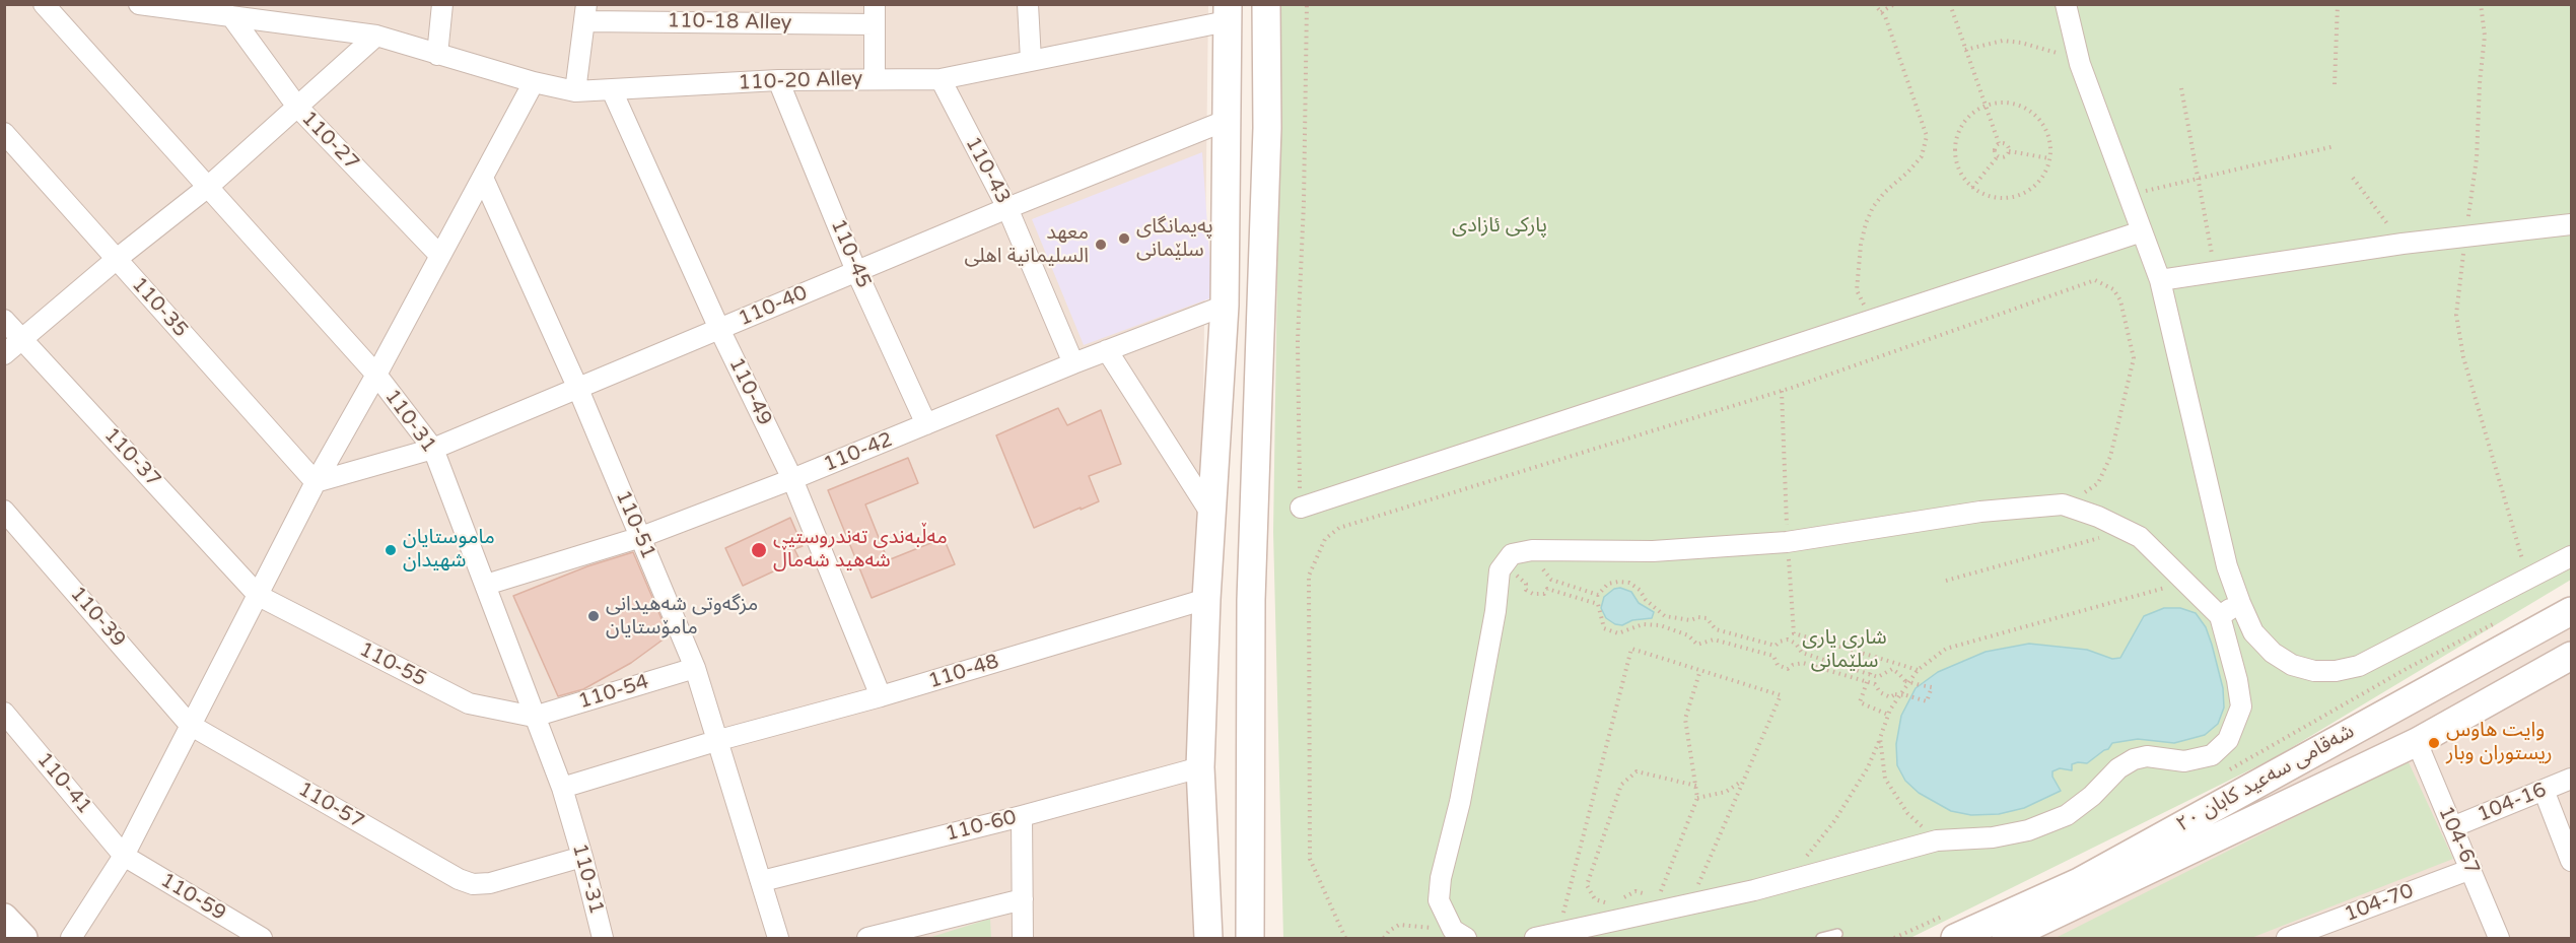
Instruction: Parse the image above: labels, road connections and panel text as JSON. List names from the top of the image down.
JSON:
{
  "streets": {
    "main road": ["شەقامی سەعید کابان ٢٠"],
    "street": [
      "110-18 Alley",
      "110-20 Alley",
      "110-27",
      "110-43",
      "110-45",
      "110-40",
      "110-35",
      "110-49",
      "110-31",
      "110-42",
      "110-37",
      "110-51",
      "110-39",
      "110-55",
      "110-48",
      "110-54",
      "110-41",
      "104-16",
      "110-57",
      "110-60",
      "104-67",
      "110-59",
      "104-70"
    ]
  },
  "crossings": [
    ["110-20 Alley", "110-27"],
    ["110-20 Alley", "110-43"],
    ["110-20 Alley", "110-45"],
    ["110-20 Alley", "110-49"],
    ["110-43", "110-40"],
    ["110-43", "110-42"],
    ["110-45", "110-40"],
    ["110-45", "110-42"],
    ["110-40", "110-35"],
    ["110-40", "110-49"],
    ["110-40", "110-31"],
    ["110-40", "110-51"],
    ["110-49", "110-42"],
    ["110-49", "110-48"],
    ["110-31", "110-42"],
    ["110-31", "110-55"],
    ["110-31", "110-48"],
    ["110-31", "110-54"],
    ["110-31", "110-57"],
    ["110-42", "110-51"],
    ["110-37", "110-55"],
    ["110-51", "110-48"],
    ["110-51", "110-54"],
    ["110-51", "110-60"],
    ["110-39", "110-57"],
    ["110-55", "110-54"],
    ["شەقامی سەعید کابان ٢٠", "104-67"],
    ["110-41", "110-59"],
    ["104-16", "104-67"],
    ["104-67", "104-70"]
  ],
  "parks": ["پارکی ئازادی", "شاری یاری سلێمانی"],
  "places": [
    "پەیمانگای سلێمانی",
    "معهد السلیمانیة اهلى",
    "ماموستايان شهيدان",
    "مەڵبەندی تەندروستیی شەهید شەماڵ",
    "مزگەوتی شەهیدانی مامۆستایان",
    "وايت هاوس ريستوران وبار"
  ]
}
